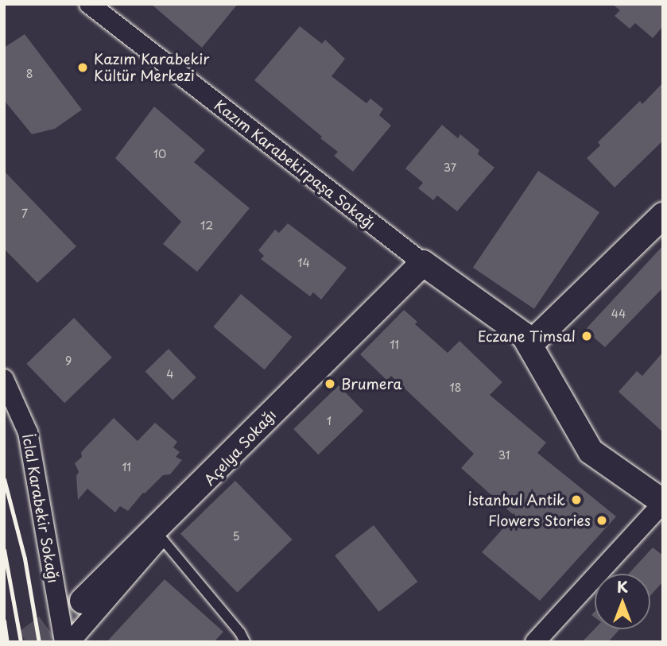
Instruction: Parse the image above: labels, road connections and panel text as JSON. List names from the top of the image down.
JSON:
{
  "streets": {
    "street": ["Kazım Karabekirpaşa Sokağı", "Açelya Sokağı", "İclal Karabekir Sokağı"]
  },
  "crossings": [
    ["Kazım Karabekirpaşa Sokağı", "Açelya Sokağı"]
  ],
  "places": [
    "Kazım Karabekir Kültür Merkezi",
    "Eczane Timsal",
    "Brumera",
    "İstanbul Antik",
    "Flowers Stories"
  ],
  "house_numbers": [
    "8",
    "10",
    "37",
    "7",
    "12",
    "14",
    "44",
    "11",
    "9",
    "4",
    "18",
    "1",
    "31",
    "11",
    "5"
  ],
  "north": "top"
}
